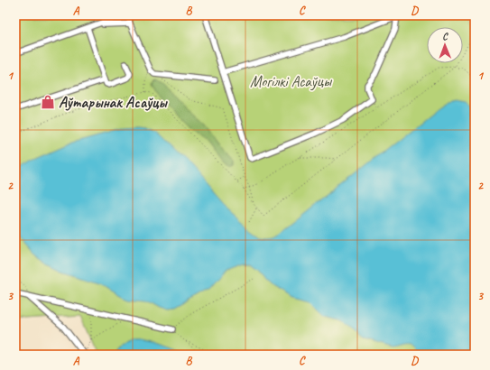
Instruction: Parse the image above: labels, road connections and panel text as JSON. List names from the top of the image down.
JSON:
{
  "parks": ["Могілкі Асаўцы"],
  "places": {
    "shop": ["Аўтарынак Асаўцы"]
  },
  "north": "top",
  "grid": {
    "columns": [
      "A",
      "B",
      "C",
      "D"
    ],
    "rows": ["1", "2", "3"]
  }
}
